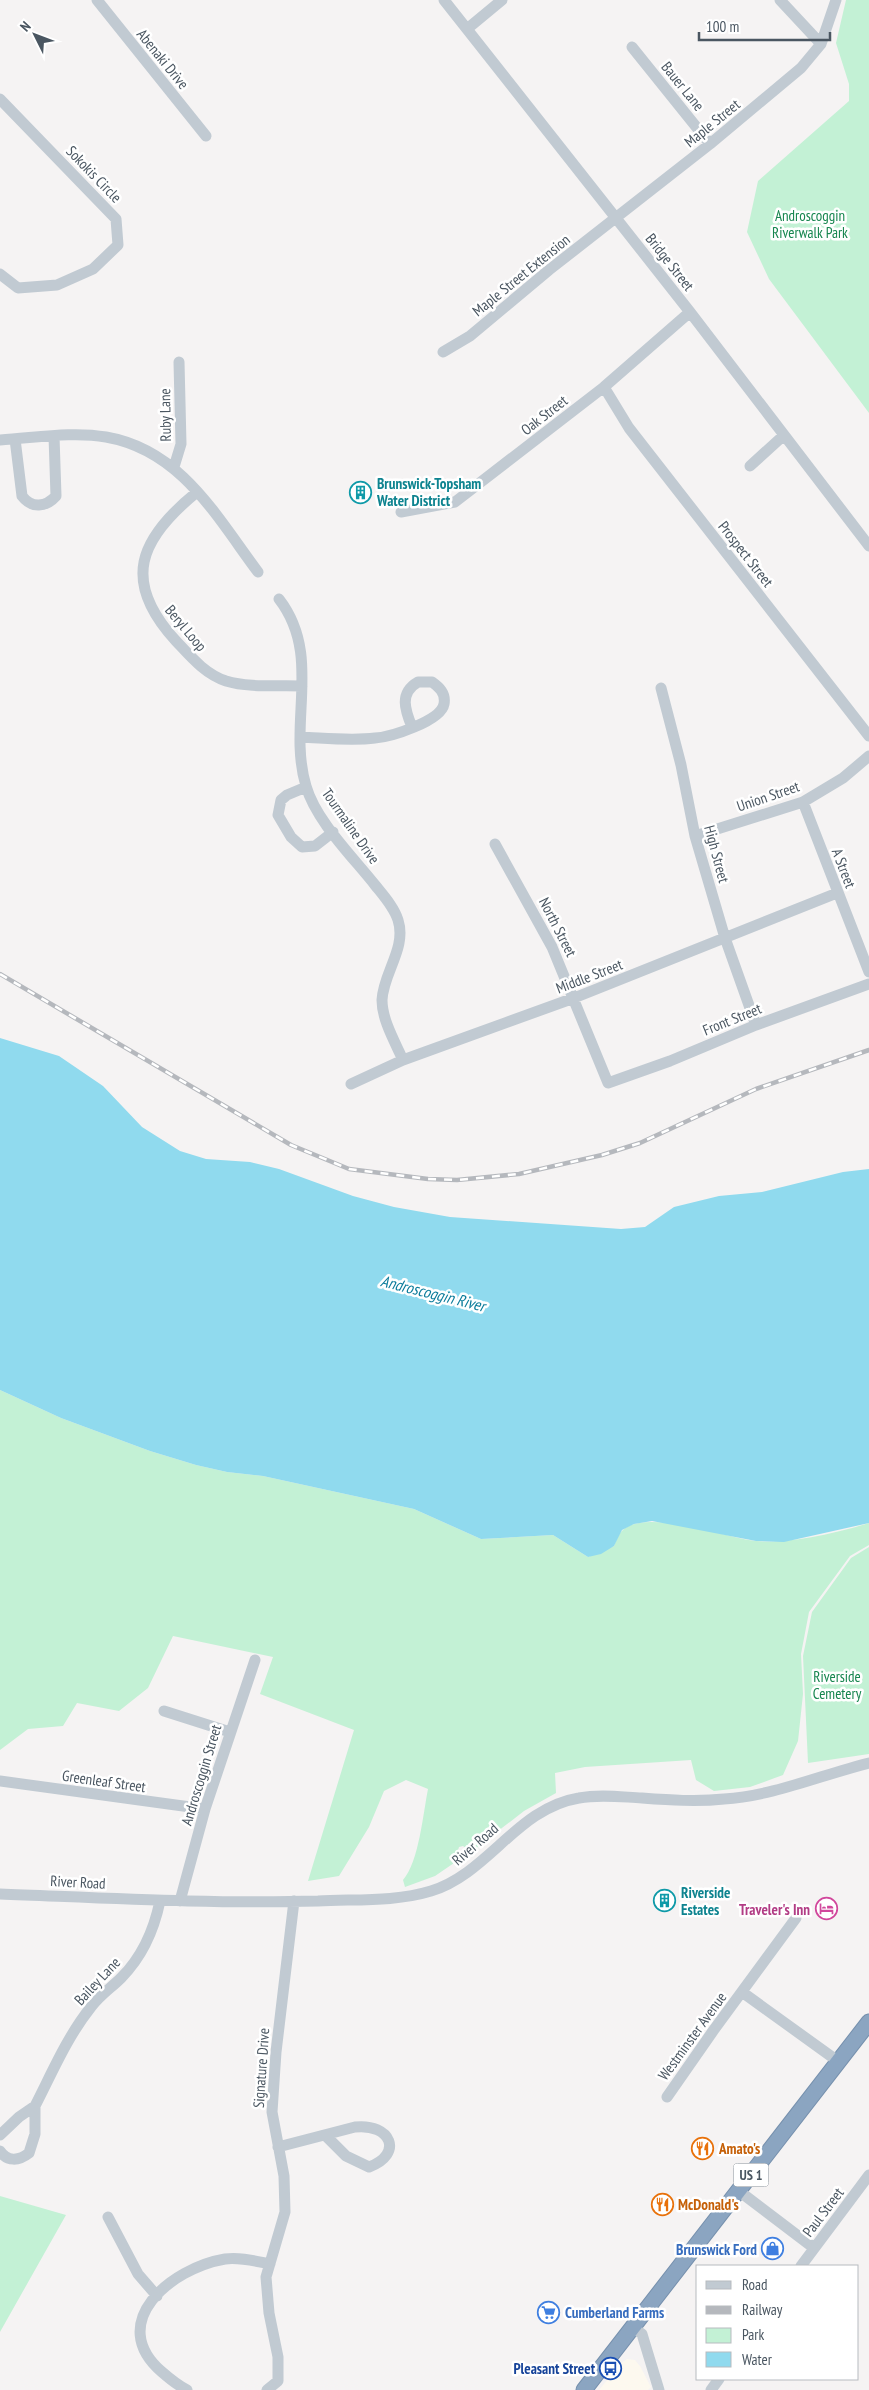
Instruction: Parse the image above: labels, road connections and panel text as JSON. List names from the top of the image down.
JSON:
{
  "streets": {
    "highway": ["US 1"],
    "street": [
      "Abenaki Drive",
      "Bauer Lane",
      "Maple Street",
      "Sokokis Circle",
      "Bridge Street",
      "Maple Street Extension",
      "Ruby Lane",
      "Oak Street",
      "Prospect Street",
      "Beryl Loop",
      "Union Street",
      "Tourmaline Drive",
      "High Street",
      "A Street",
      "North Street",
      "Middle Street",
      "Front Street",
      "Androscoggin Street",
      "Greenleaf Street",
      "River Road",
      "Bailey Lane",
      "Westminster Avenue",
      "Signature Drive",
      "Paul Street"
    ]
  },
  "crossings": [
    ["Bauer Lane", "Maple Street"],
    ["Maple Street", "Bridge Street"],
    ["Maple Street", "Maple Street Extension"],
    ["Bridge Street", "Maple Street Extension"],
    ["Bridge Street", "Oak Street"],
    ["Oak Street", "Prospect Street"],
    ["Beryl Loop", "Tourmaline Drive"],
    ["Union Street", "High Street"],
    ["Union Street", "A Street"],
    ["Tourmaline Drive", "Middle Street"],
    ["High Street", "Middle Street"],
    ["High Street", "Front Street"],
    ["A Street", "Middle Street"],
    ["North Street", "Middle Street"],
    ["North Street", "Front Street"],
    ["Androscoggin Street", "Greenleaf Street"],
    ["Androscoggin Street", "River Road"],
    ["River Road", "Bailey Lane"],
    ["River Road", "Signature Drive"],
    ["Westminster Avenue", "US 1"]
  ],
  "water": ["Androscoggin River"],
  "parks": ["Androscoggin Riverwalk Park", "Riverside Cemetery"],
  "places": {
    "building": ["Brunswick-Topsham Water District", "Riverside Estates"],
    "hotel": ["Traveler's Inn"],
    "restaurant": ["Amato's", "McDonald's"],
    "shop": ["Brunswick Ford"],
    "supermarket": ["Cumberland Farms"],
    "bus stop": ["Pleasant Street"]
  },
  "legend": [
    "Road",
    "Railway",
    "Park",
    "Water"
  ],
  "scale_bar": "100 m",
  "north": "top left"
}
